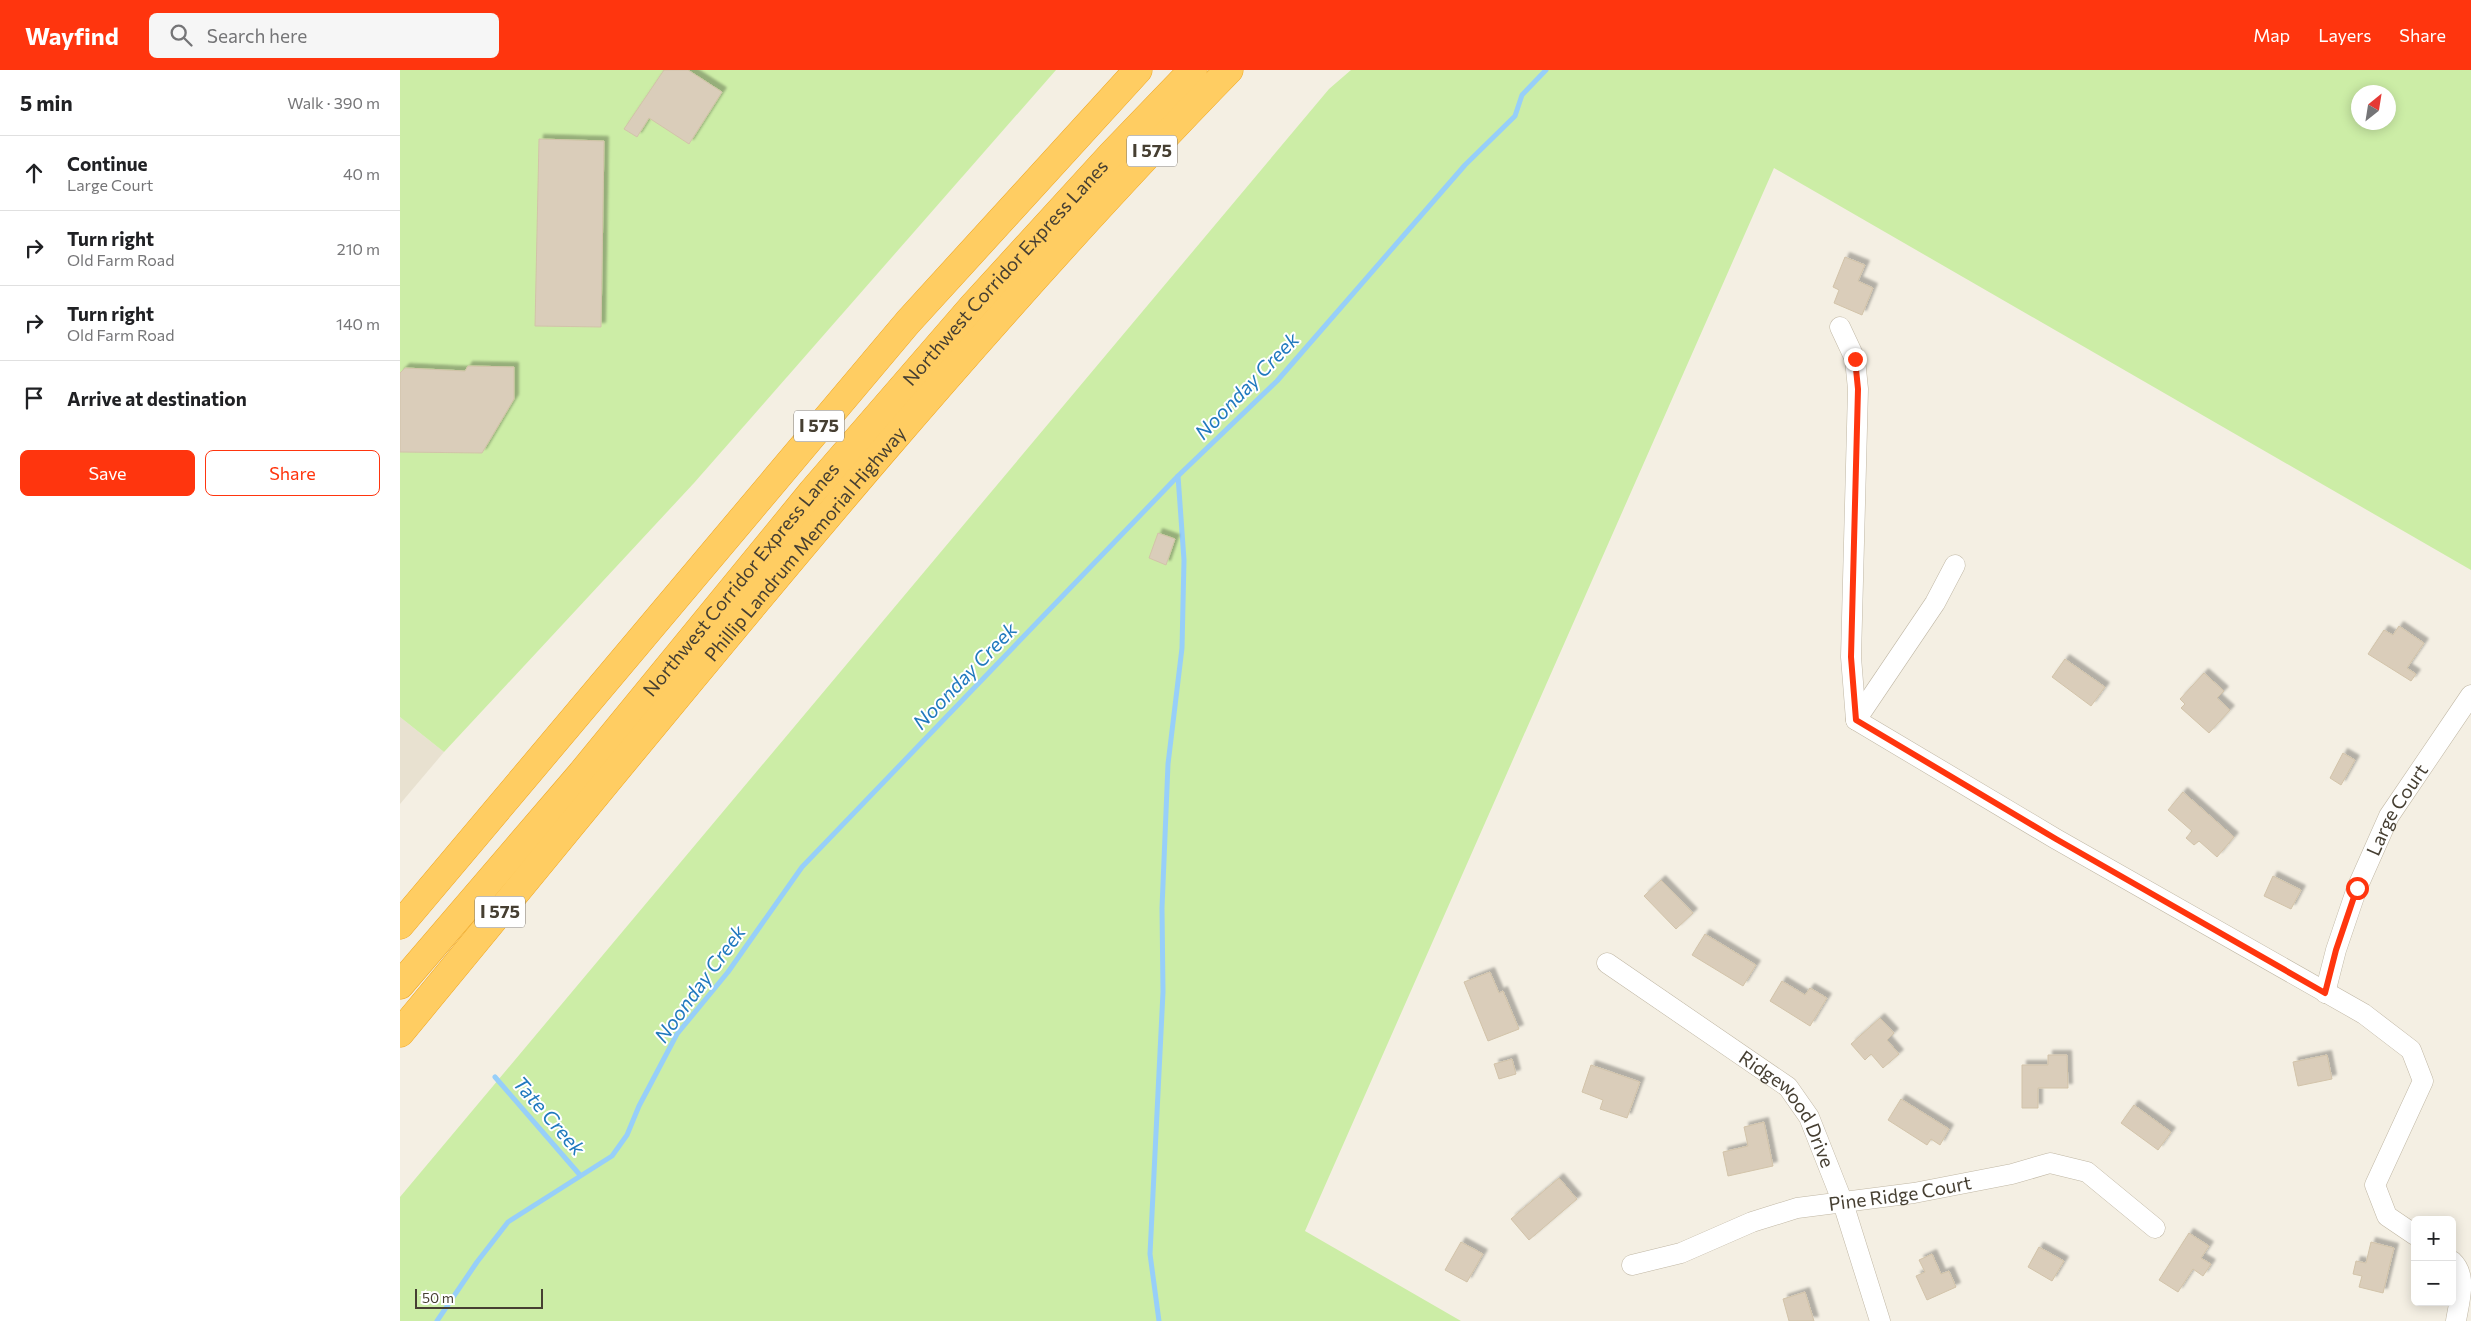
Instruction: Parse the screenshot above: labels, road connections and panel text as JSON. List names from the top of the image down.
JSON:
{
  "streets": {
    "highway": ["I 575", "Northwest Corridor Express Lanes", "Phillip Landrum Memorial Highway"],
    "street": ["Large Court", "Ridgewood Drive", "Pine Ridge Court"]
  },
  "crossings": [
    ["Ridgewood Drive", "Pine Ridge Court"]
  ],
  "water": ["Noonday Creek", "Tate Creek"],
  "scale_bar": "50 m",
  "north": "top right",
  "page": {
    "header": "Wayfind",
    "search": "Search here",
    "nav": ["Map", "Layers", "Share"],
    "heading": ["5 min", "Walk · 390 m"],
    "list": [
      ["Continue", "Large Court", "40 m"],
      ["Turn right", "Old Farm Road", "210 m"],
      ["Turn right", "Old Farm Road", "140 m"],
      "Arrive at destination"
    ],
    "buttons": ["Save", "Share"],
    "map_buttons": ["+", "−"],
    "scale": "50 m"
  }
}
